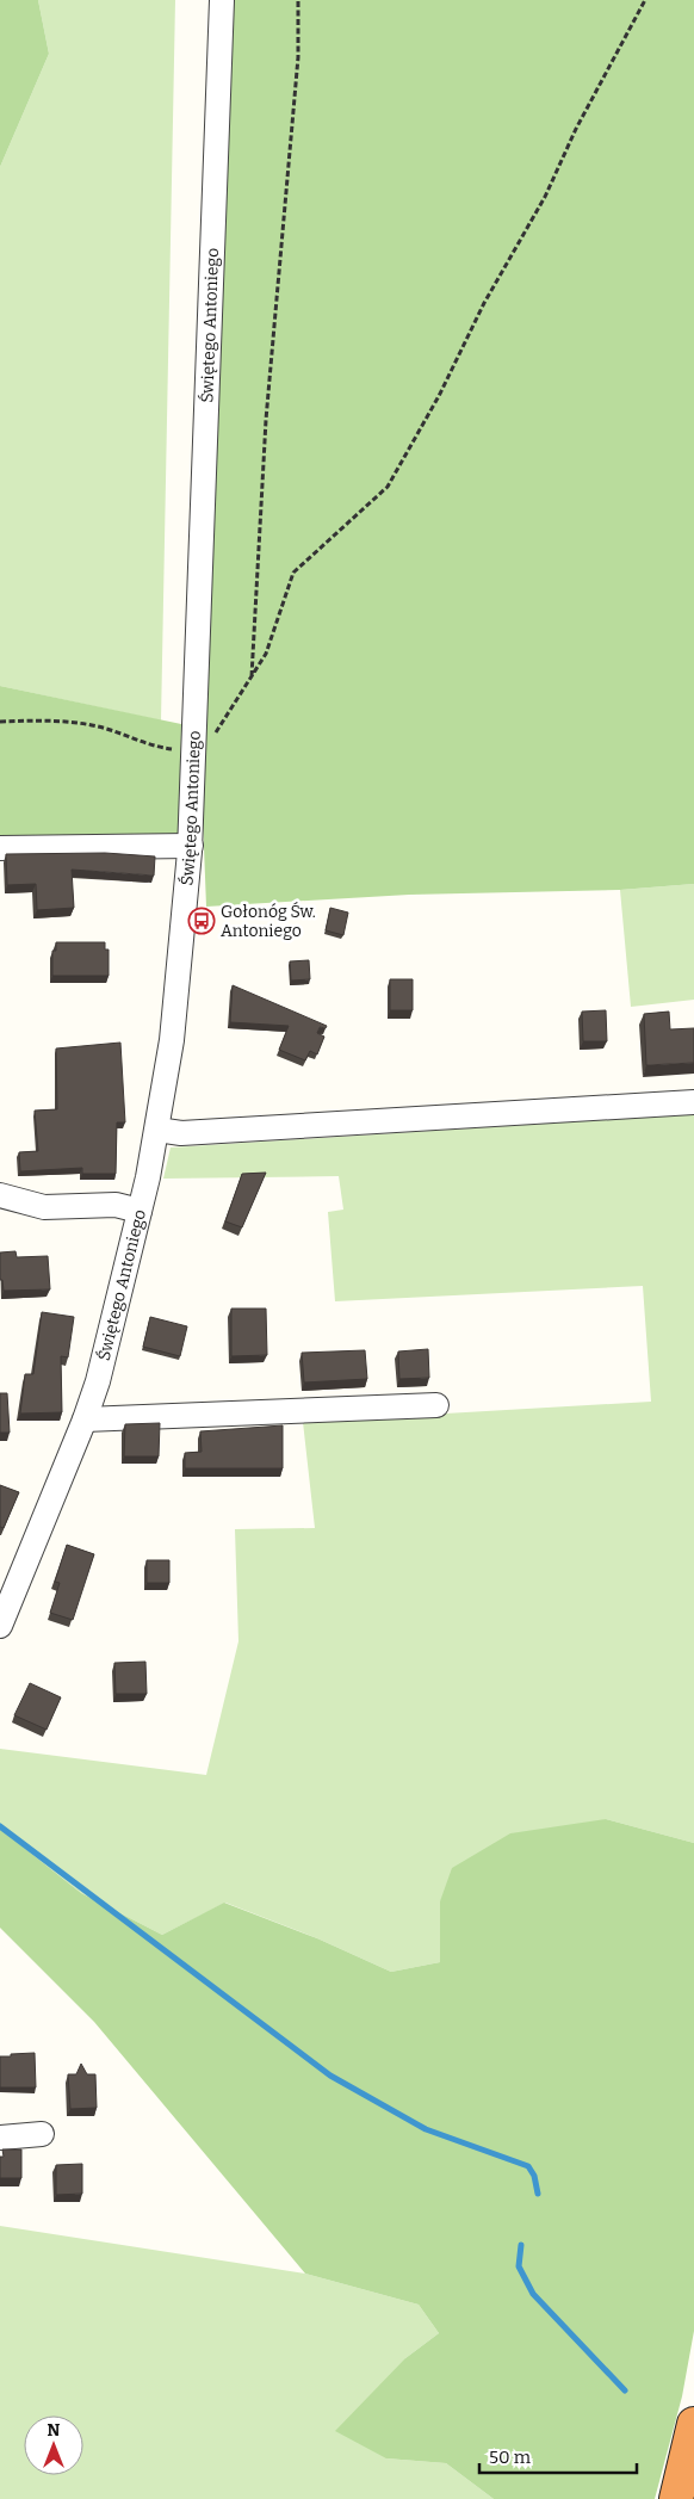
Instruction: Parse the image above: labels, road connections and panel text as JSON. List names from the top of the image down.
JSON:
{
  "streets": {
    "street": ["Świętego Antoniego"]
  },
  "places": {
    "bus stop": ["Gołonóg Św. Antoniego"]
  },
  "scale_bar": "50 m",
  "north": "top"
}
